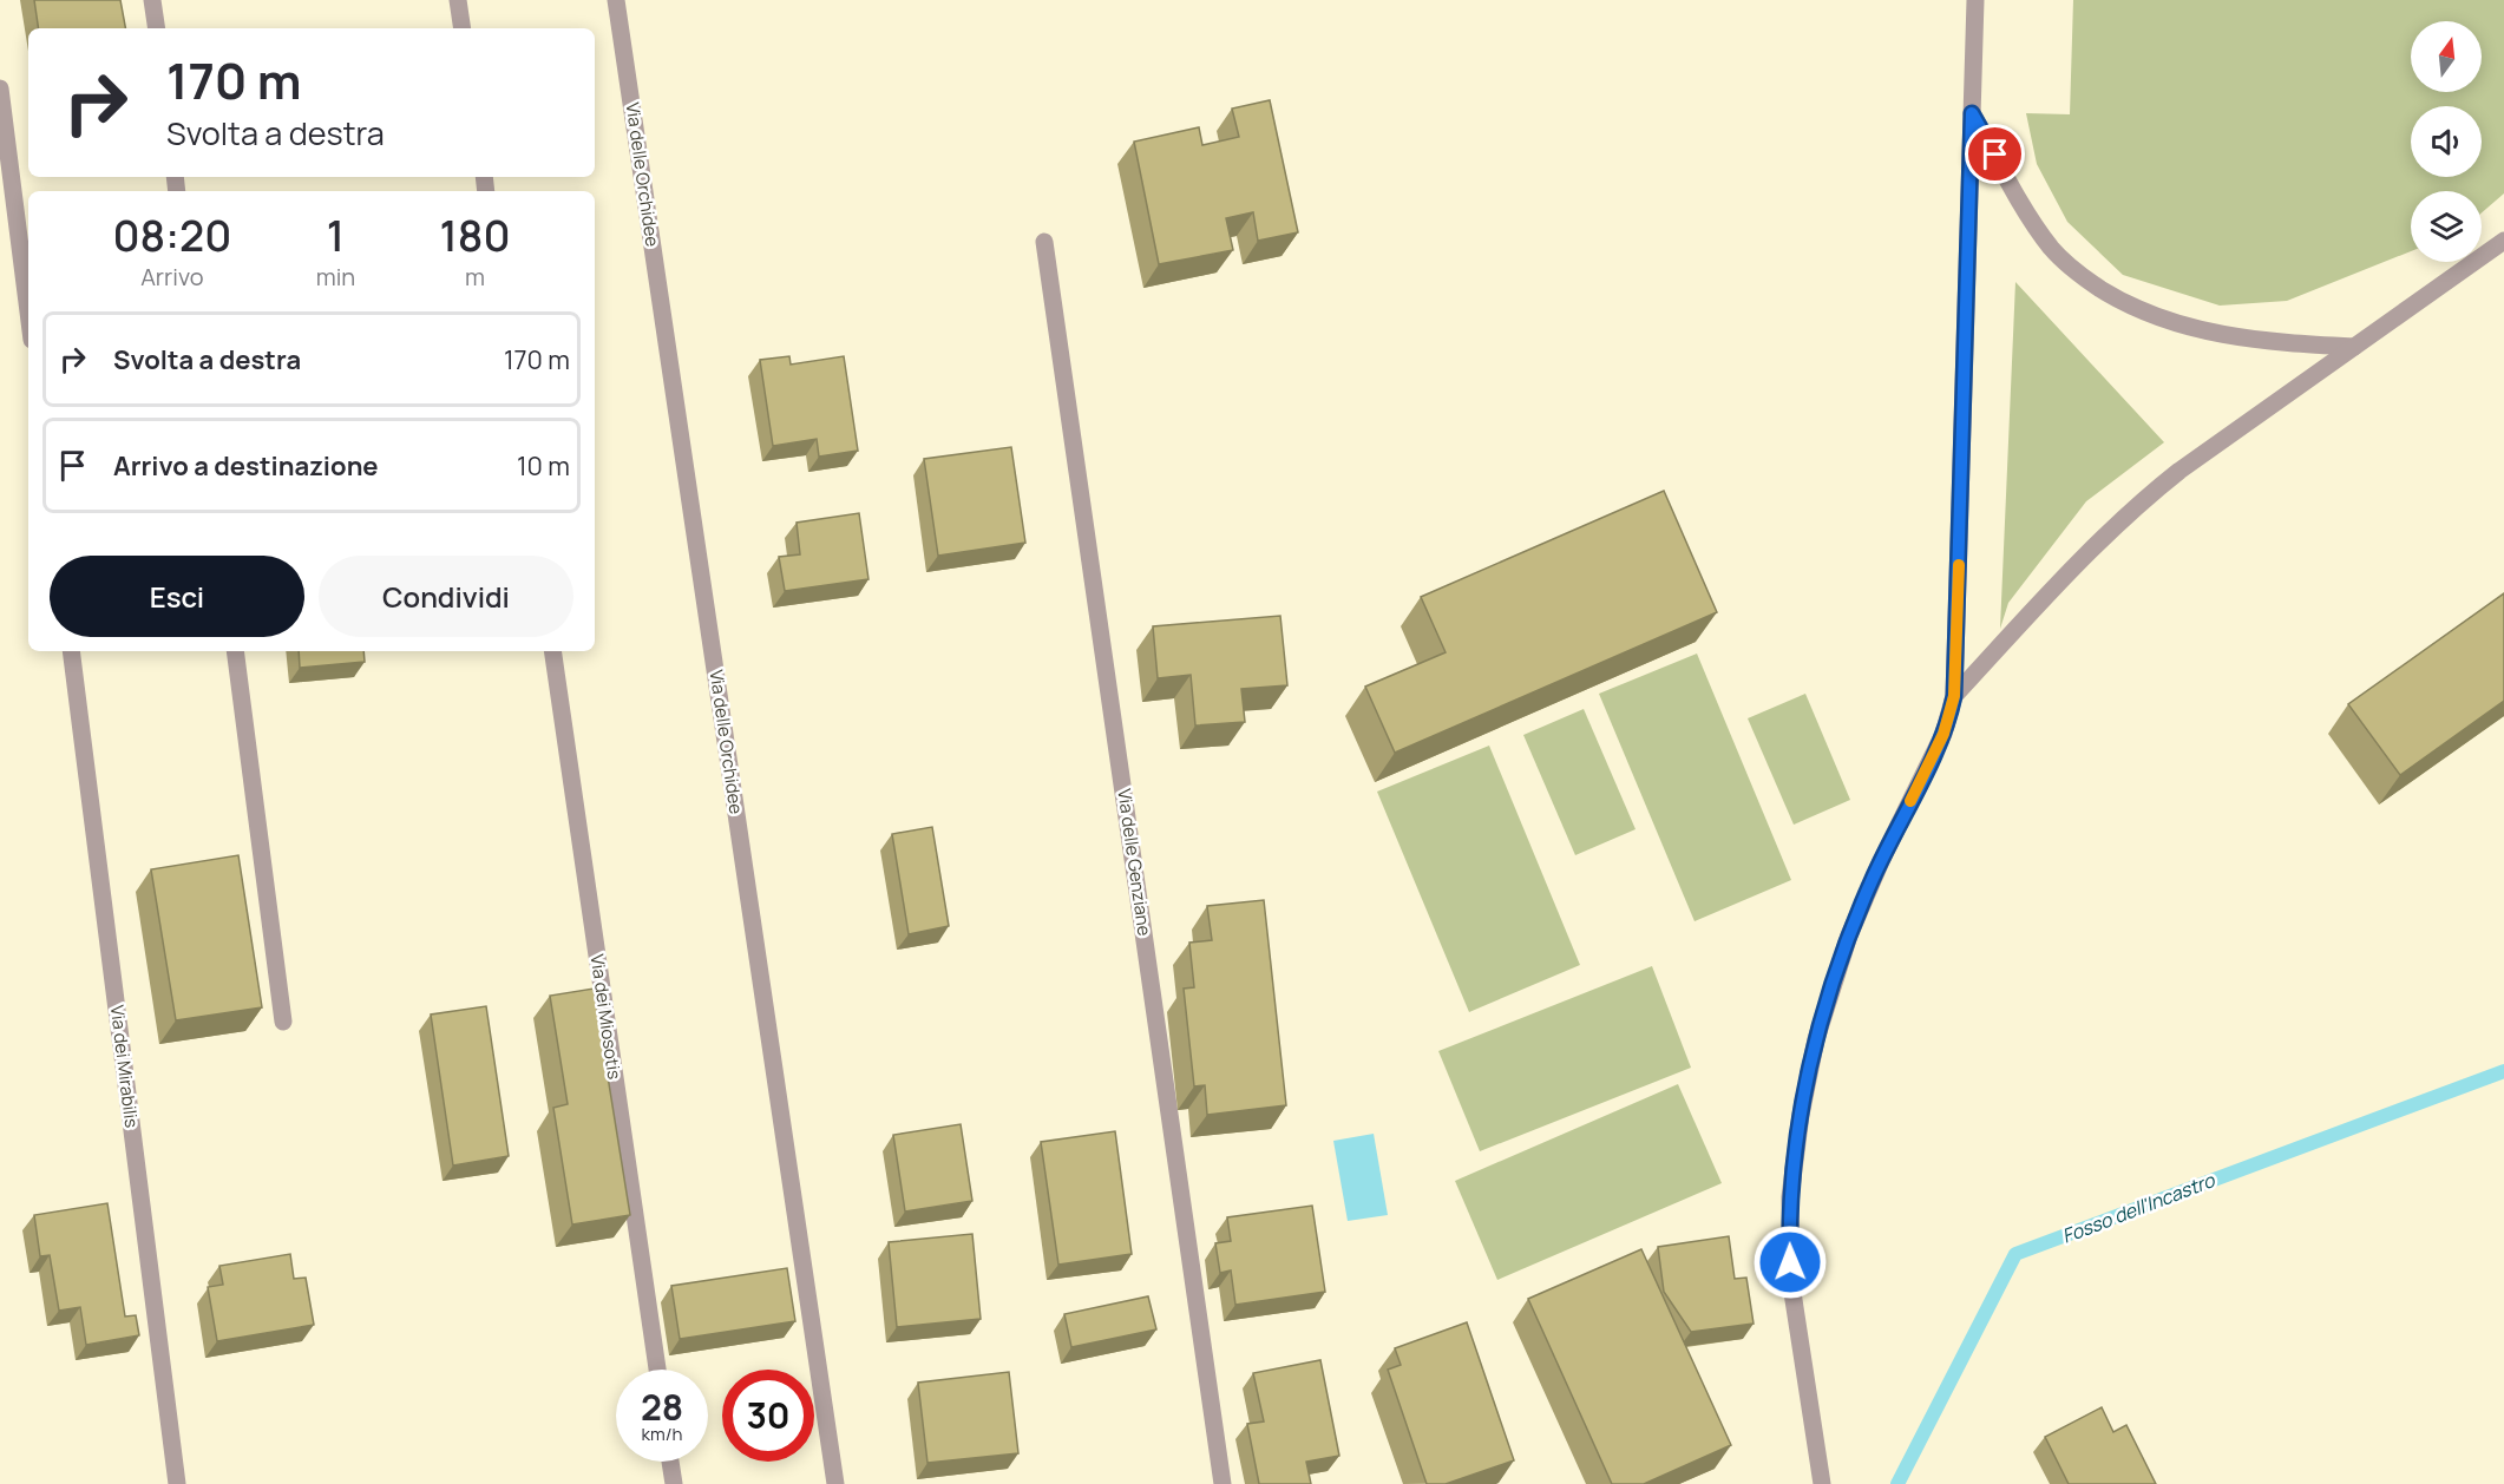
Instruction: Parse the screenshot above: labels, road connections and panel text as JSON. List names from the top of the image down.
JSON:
{
  "streets": {
    "street": [
      "Via delle Orchidee",
      "Via delle Genziane",
      "Via dei Miosotis",
      "Via dei Mirabilis"
    ]
  },
  "water": ["Fosso dell'Incastro"],
  "north": "top",
  "page": {
    "turn": ["170 m", "Svolta a destra"],
    "eta": [
      "08:20",
      "Arrivo",
      "1",
      "min",
      "180",
      "m"
    ],
    "list": [
      {
        "name": "Svolta a destra",
        "value": "170 m"
      },
      {
        "name": "Arrivo a destinazione",
        "value": "10 m"
      }
    ],
    "buttons": ["Esci", "Condividi"],
    "speed": "28 km/h",
    "limit": "30"
  }
}
